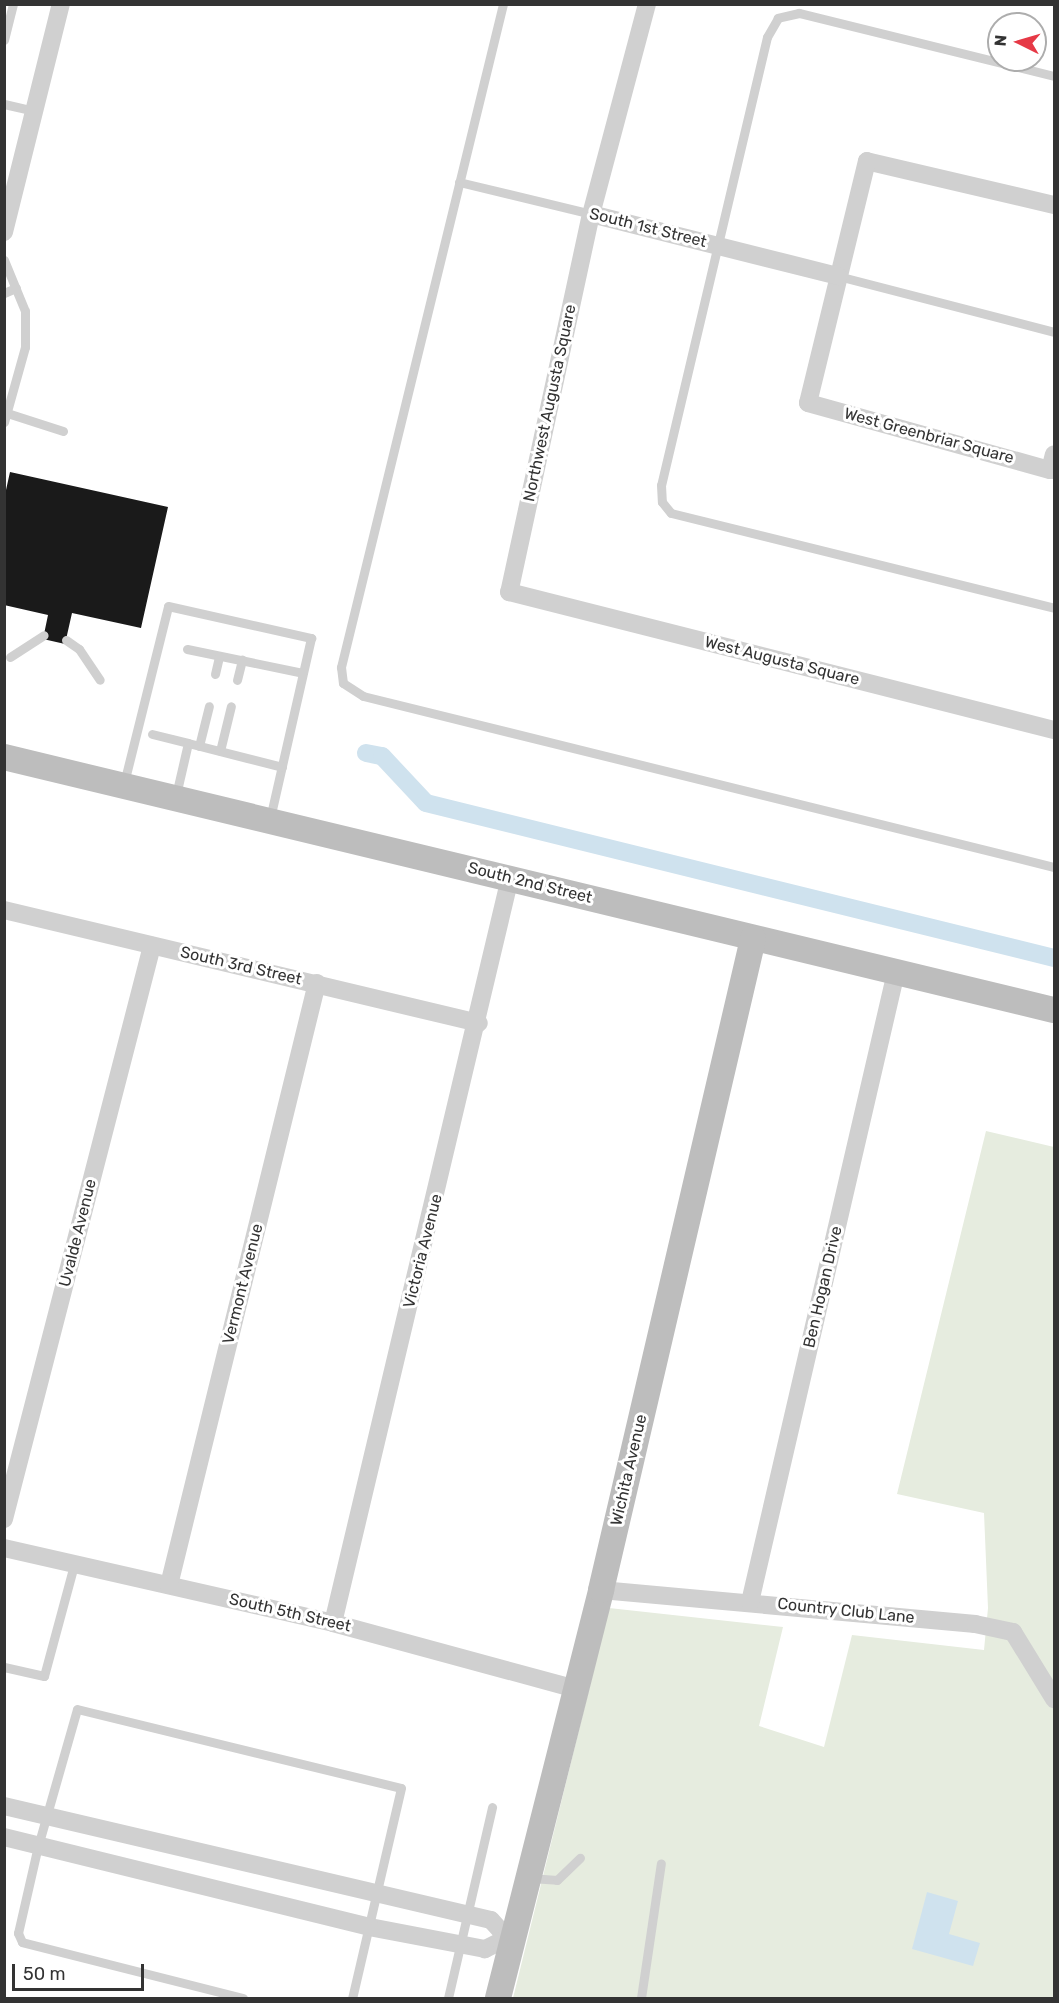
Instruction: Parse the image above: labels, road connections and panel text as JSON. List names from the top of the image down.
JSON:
{
  "streets": {
    "main road": ["South 2nd Street", "Wichita Avenue"],
    "street": [
      "South 1st Street",
      "Northwest Augusta Square",
      "West Greenbriar Square",
      "West Augusta Square",
      "South 3rd Street",
      "Uvalde Avenue",
      "Victoria Avenue",
      "Vermont Avenue",
      "Ben Hogan Drive",
      "Country Club Lane",
      "South 5th Street"
    ]
  },
  "crossings": [
    ["South 1st Street", "Northwest Augusta Square"],
    ["South 1st Street", "West Greenbriar Square"],
    ["Northwest Augusta Square", "West Augusta Square"],
    ["South 2nd Street", "Victoria Avenue"],
    ["South 2nd Street", "Ben Hogan Drive"],
    ["South 2nd Street", "Wichita Avenue"],
    ["South 3rd Street", "Uvalde Avenue"],
    ["South 3rd Street", "Victoria Avenue"],
    ["South 3rd Street", "Vermont Avenue"],
    ["Victoria Avenue", "South 5th Street"],
    ["Vermont Avenue", "South 5th Street"],
    ["Ben Hogan Drive", "Country Club Lane"],
    ["Wichita Avenue", "Country Club Lane"],
    ["Wichita Avenue", "South 5th Street"]
  ],
  "scale_bar": "50 m",
  "north": "left"
}
